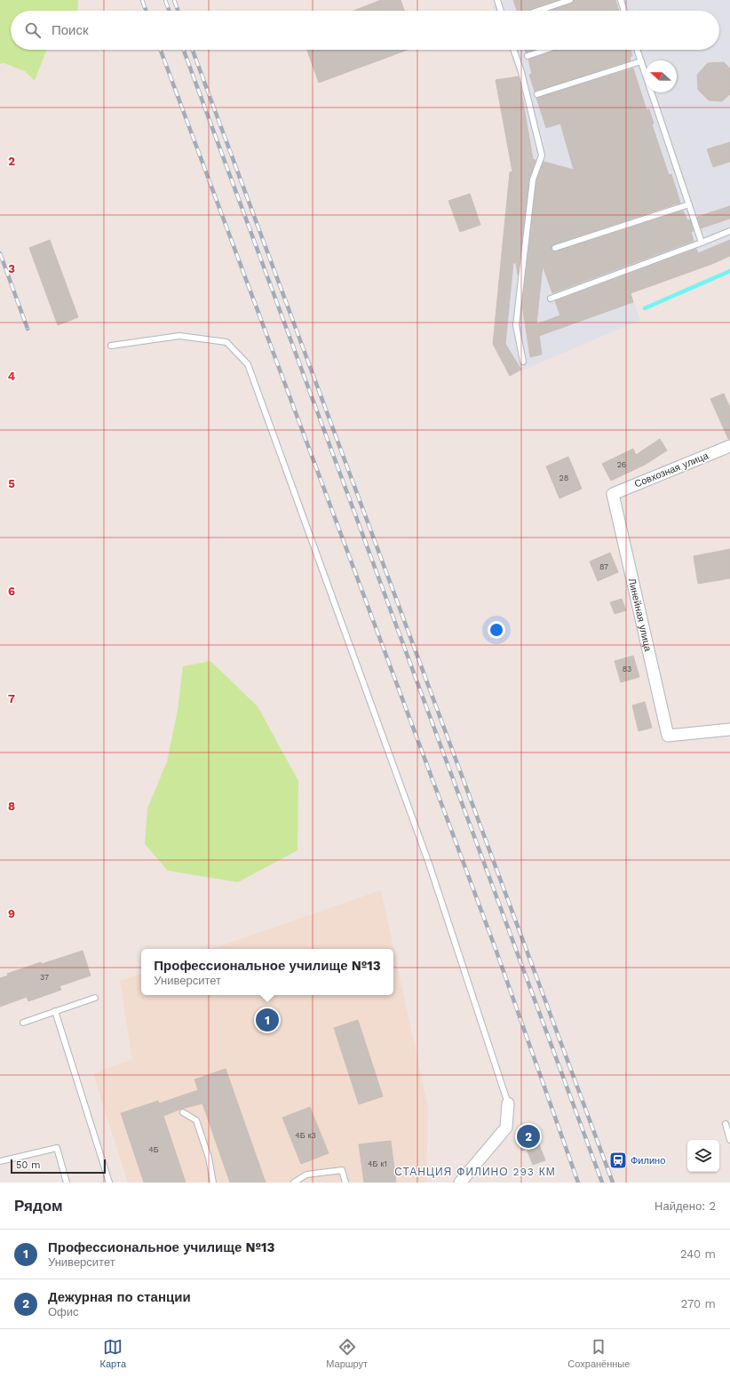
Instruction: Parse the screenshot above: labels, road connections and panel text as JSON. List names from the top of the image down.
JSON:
{
  "streets": {
    "street": ["Совхозная улица", "Линейная улица"]
  },
  "crossings": [
    ["Совхозная улица", "Линейная улица"]
  ],
  "districts": ["СТАНЦИЯ ФИЛИНО 293 КМ"],
  "places": {
    "station": ["Филино"]
  },
  "house_numbers": [
    "26",
    "28",
    "87",
    "83",
    "37",
    "4Б к3",
    "4Б",
    "4Б к1"
  ],
  "scale_bar": "50 m",
  "north": "left",
  "page": {
    "search": "Поиск",
    "popup": ["Профессиональное училище №13", "Университет"],
    "pins": ["1", "2"],
    "scale": "50 m",
    "heading": ["Рядом", "Найдено: 2"],
    "list": [
      {
        "mark": "1",
        "name": "Профессиональное училище №13",
        "note": "Университет",
        "value": "240 m"
      },
      {
        "mark": "2",
        "name": "Дежурная по станции",
        "note": "Офис",
        "value": "270 m"
      }
    ],
    "nav": ["Карта", "Маршрут", "Сохранённые"]
  },
  "grid": {
    "rows": [
      "2",
      "3",
      "4",
      "5",
      "6",
      "7",
      "8",
      "9"
    ]
  }
}
